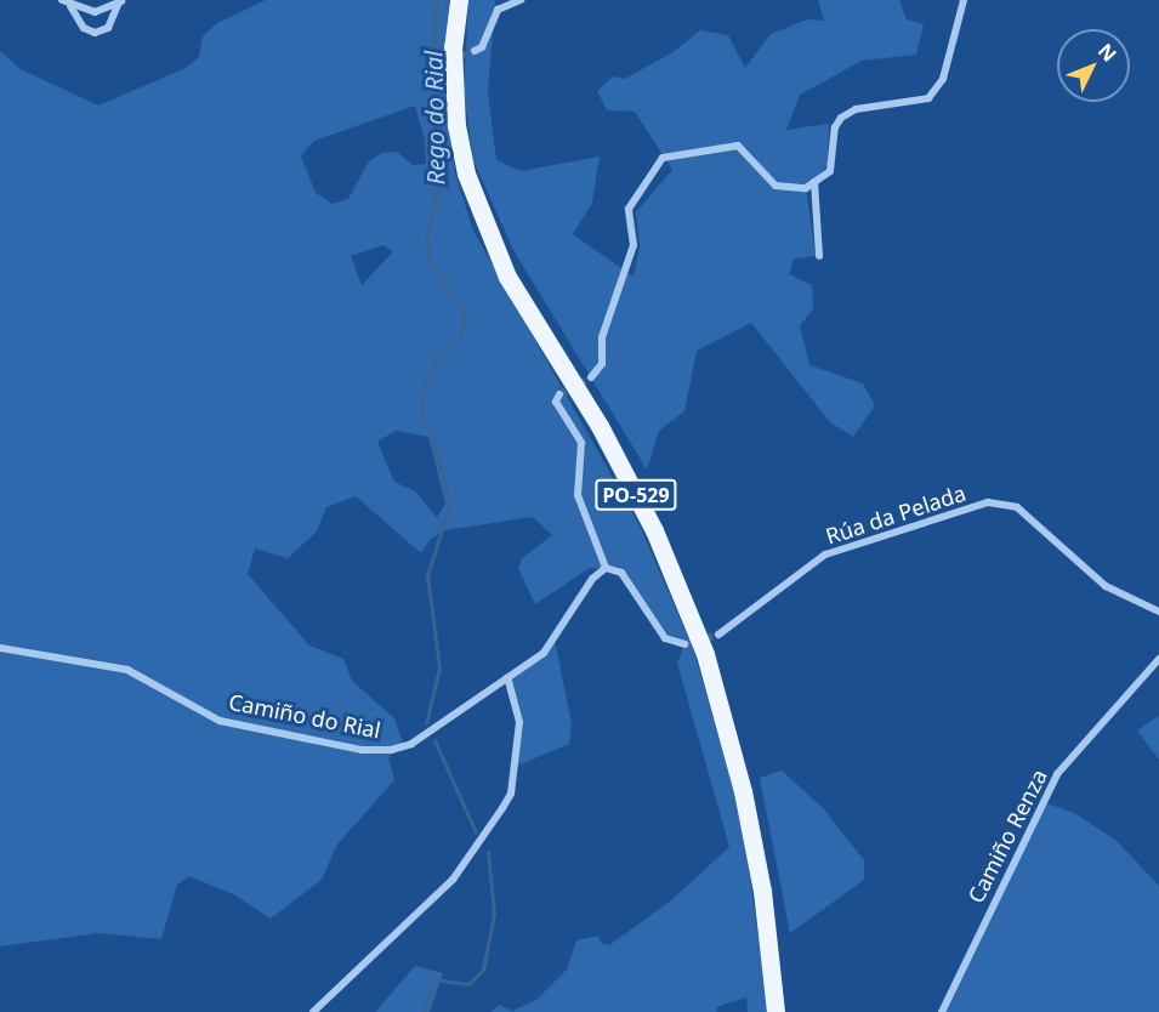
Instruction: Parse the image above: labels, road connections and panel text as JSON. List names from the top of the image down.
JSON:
{
  "streets": {
    "main road": ["PO-529"],
    "street": ["Rúa da Pelada", "Camiño do Rial", "Camiño Renza"]
  },
  "water": ["Rego do Rial"],
  "north": "top right"
}
